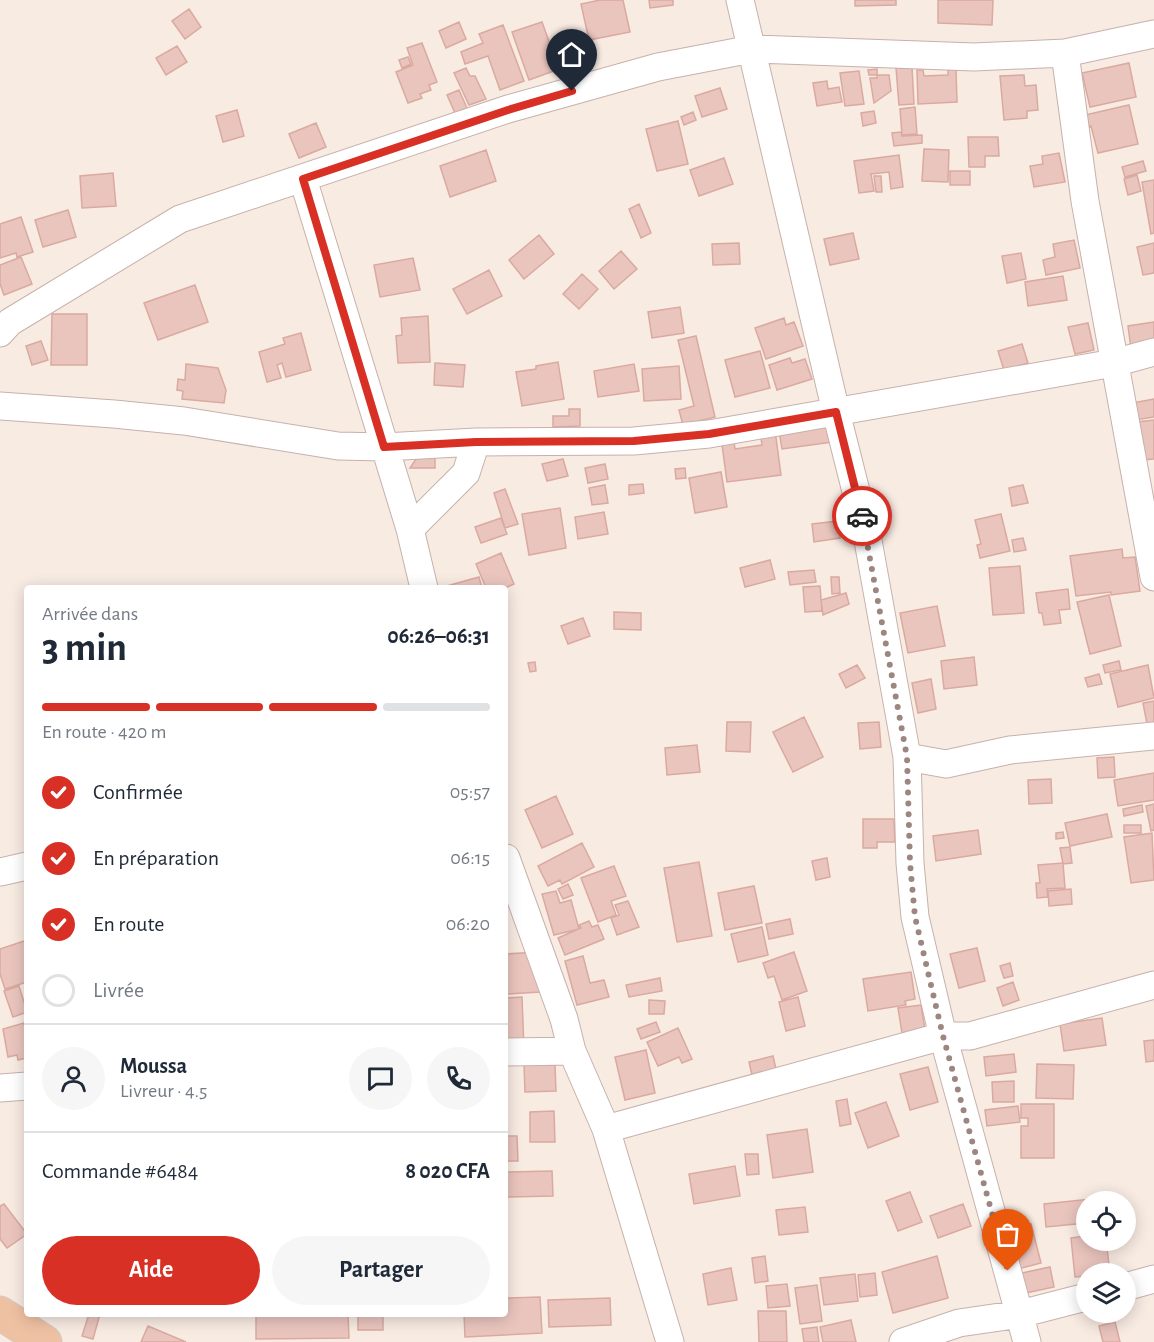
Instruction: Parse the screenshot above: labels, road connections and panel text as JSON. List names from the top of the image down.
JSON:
{
  "page": {
    "heading": ["3 min", "Arrivée dans", "06:26–06:31"],
    "panel": [
      "Moussa",
      "Livreur · 4.5",
      "Commande #6484",
      "8 020 CFA"
    ],
    "bar": "En route · 420 m",
    "list": [
      ["Confirmée", "05:57"],
      ["En préparation", "06:15"],
      ["En route", "06:20"],
      "Livrée"
    ],
    "buttons": ["Aide", "Partager"]
  }
}
